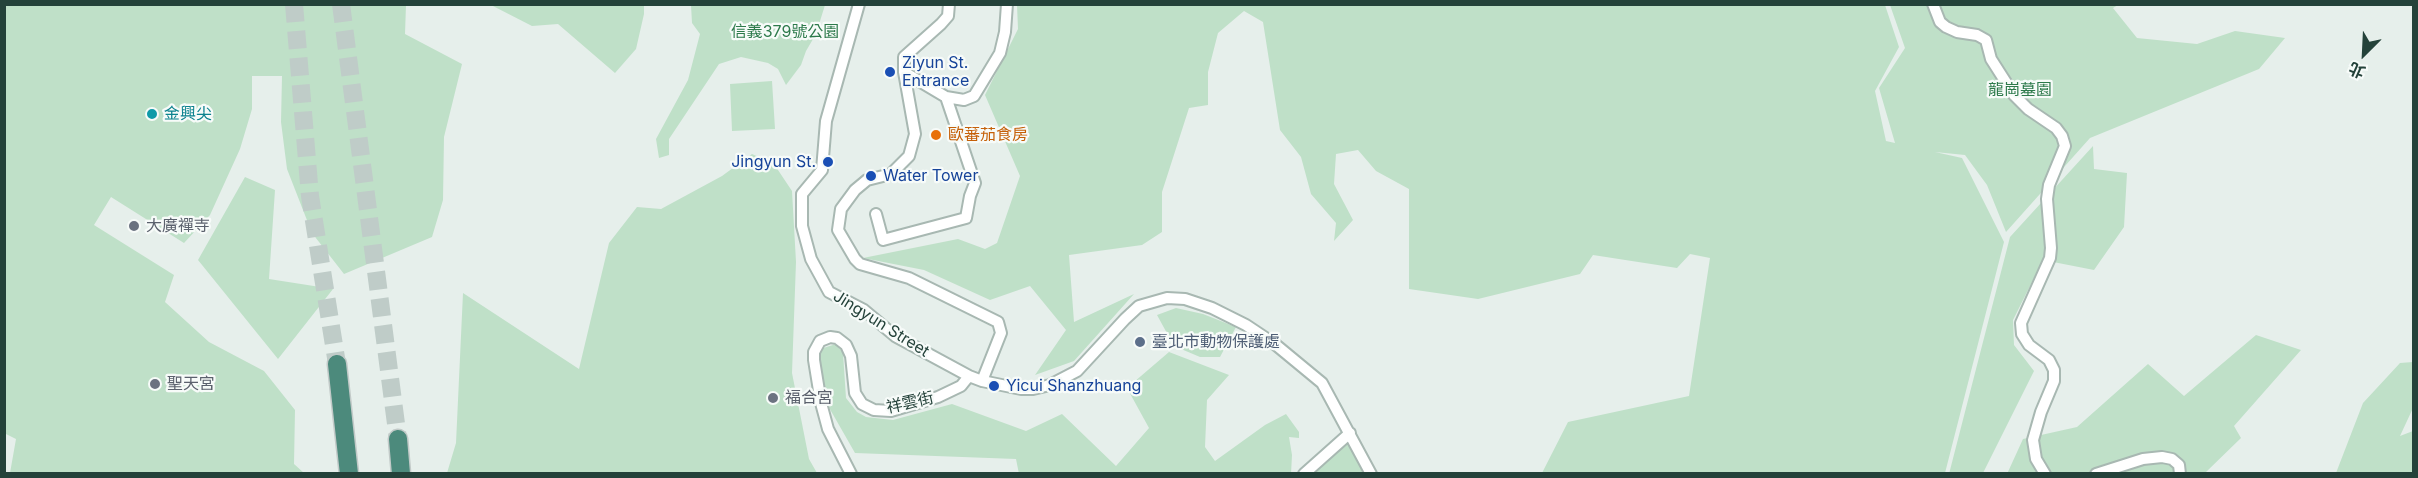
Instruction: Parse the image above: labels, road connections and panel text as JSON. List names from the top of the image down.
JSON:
{
  "streets": {
    "street": ["Jingyun Street", "祥雲街"]
  },
  "crossings": [
    ["Jingyun Street", "祥雲街"]
  ],
  "parks": ["信義379號公園", "龍崗墓園"],
  "places": [
    "Ziyun St. Entrance",
    "金興尖",
    "歐蕃茄食房",
    "Jingyun St.",
    "Water Tower",
    "大廣禪寺",
    "臺北市動物保護處",
    "聖天宮",
    "Yicui Shanzhuang",
    "福合宮"
  ],
  "north": "bottom left"
}
